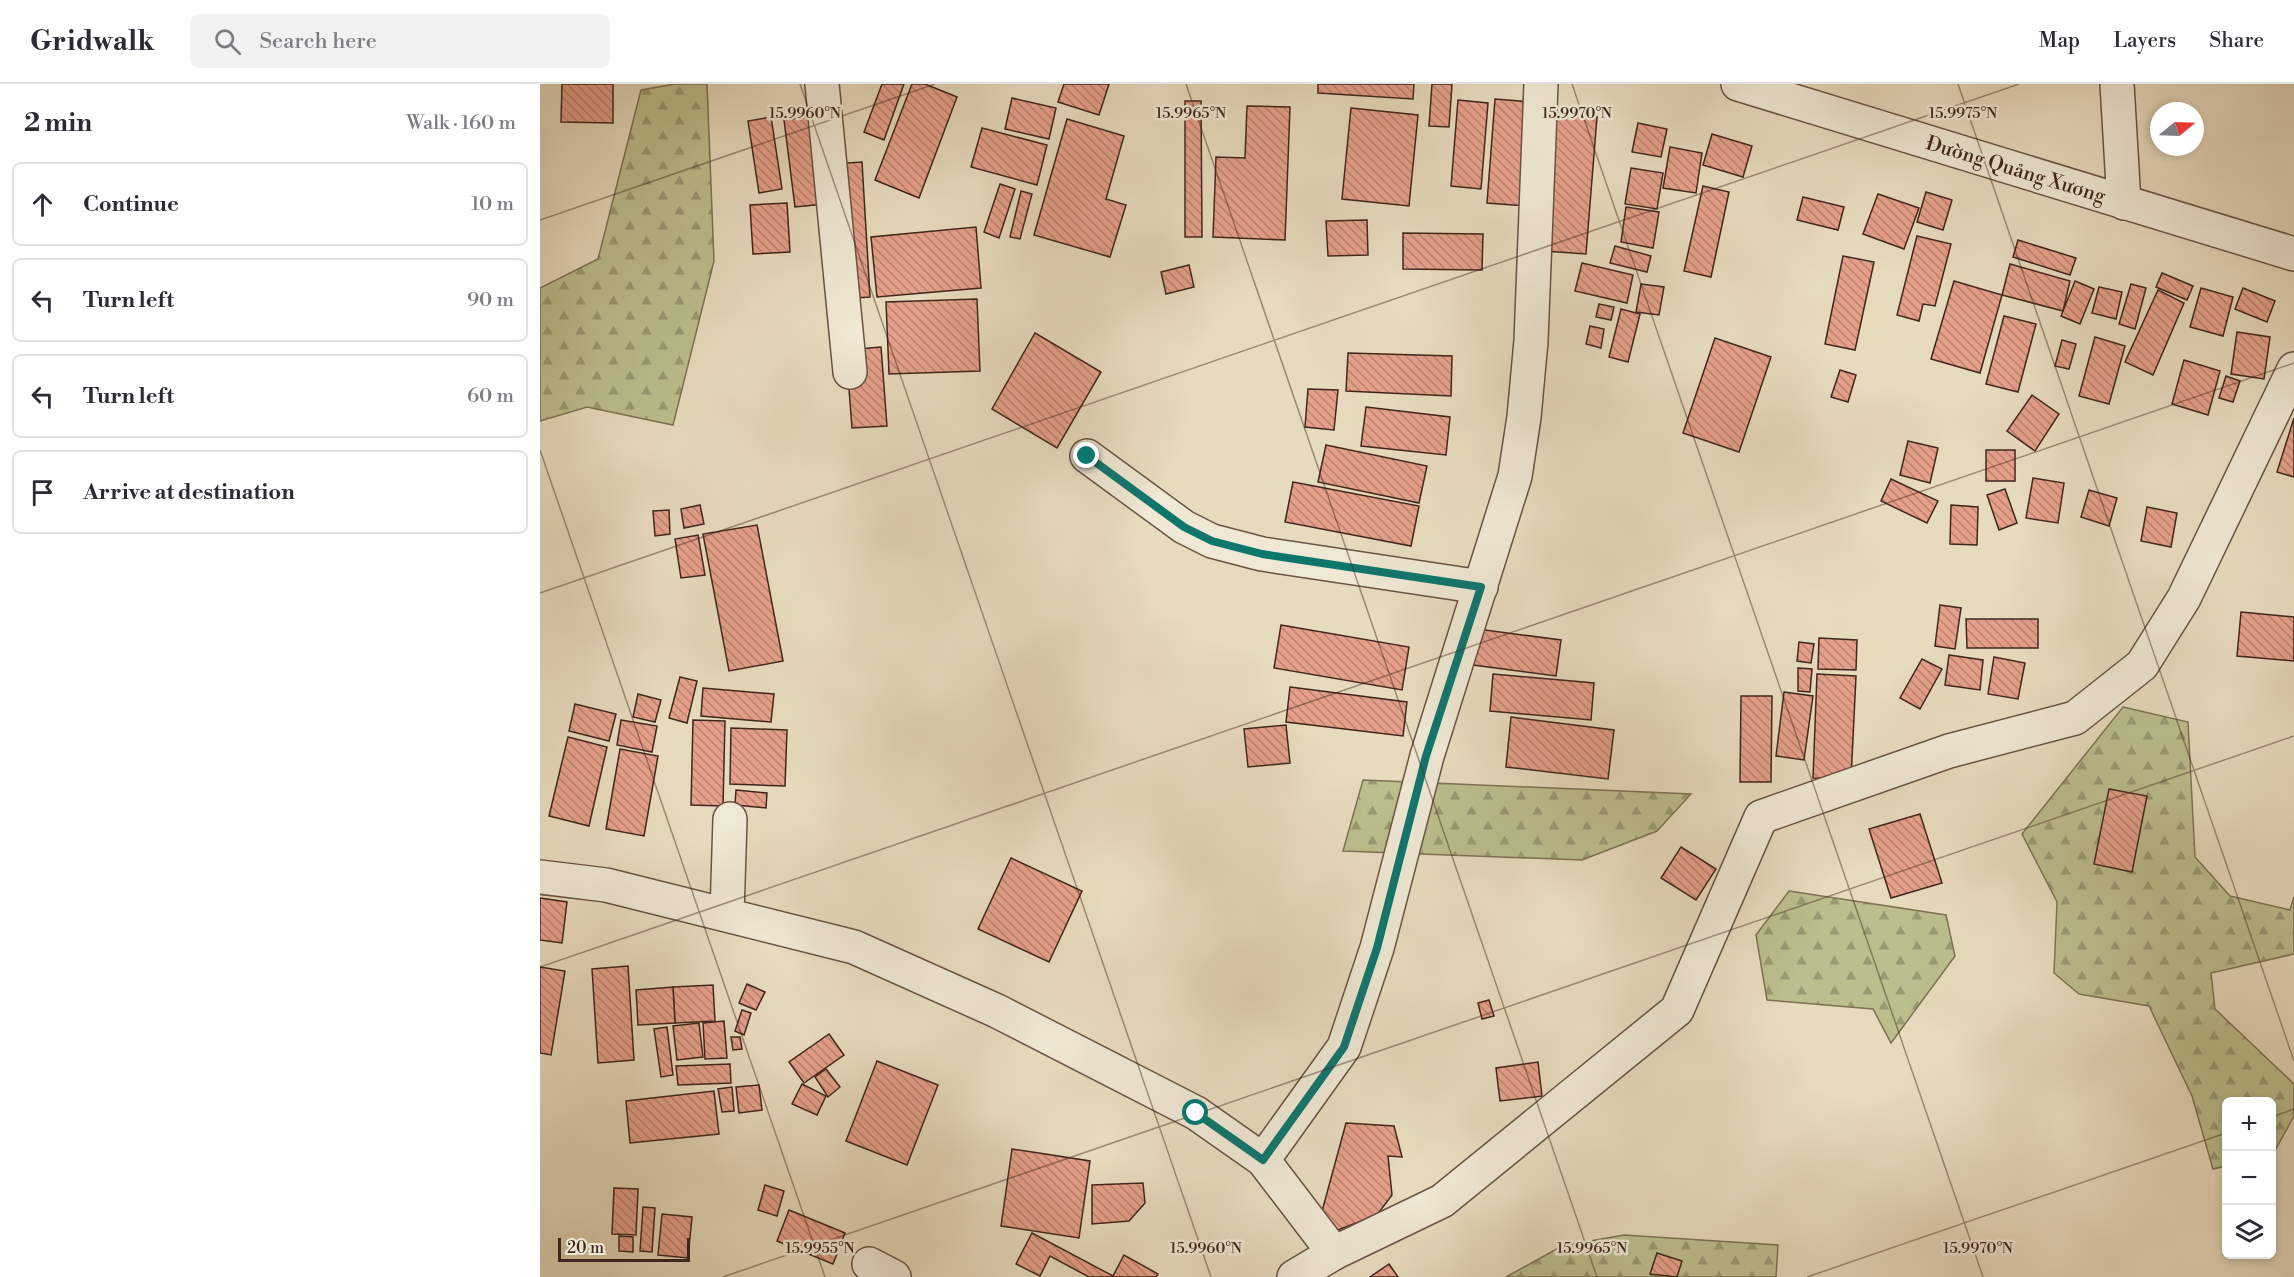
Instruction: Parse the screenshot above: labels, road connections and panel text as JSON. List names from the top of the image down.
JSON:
{
  "streets": {
    "street": ["Đường Quảng Xương"]
  },
  "scale_bar": "20 m",
  "north": "right",
  "page": {
    "header": "Gridwalk",
    "search": "Search here",
    "nav": ["Map", "Layers", "Share"],
    "heading": ["2 min", "Walk · 160 m"],
    "list": [
      ["Continue", "10 m"],
      ["Turn left", "90 m"],
      ["Turn left", "60 m"],
      "Arrive at destination"
    ],
    "map_buttons": ["+", "−"],
    "scale": "20 m"
  },
  "coordinates": [
    "15.9960°N",
    "15.9965°N",
    "15.9970°N",
    "15.9975°N",
    "15.9955°N"
  ]
}
